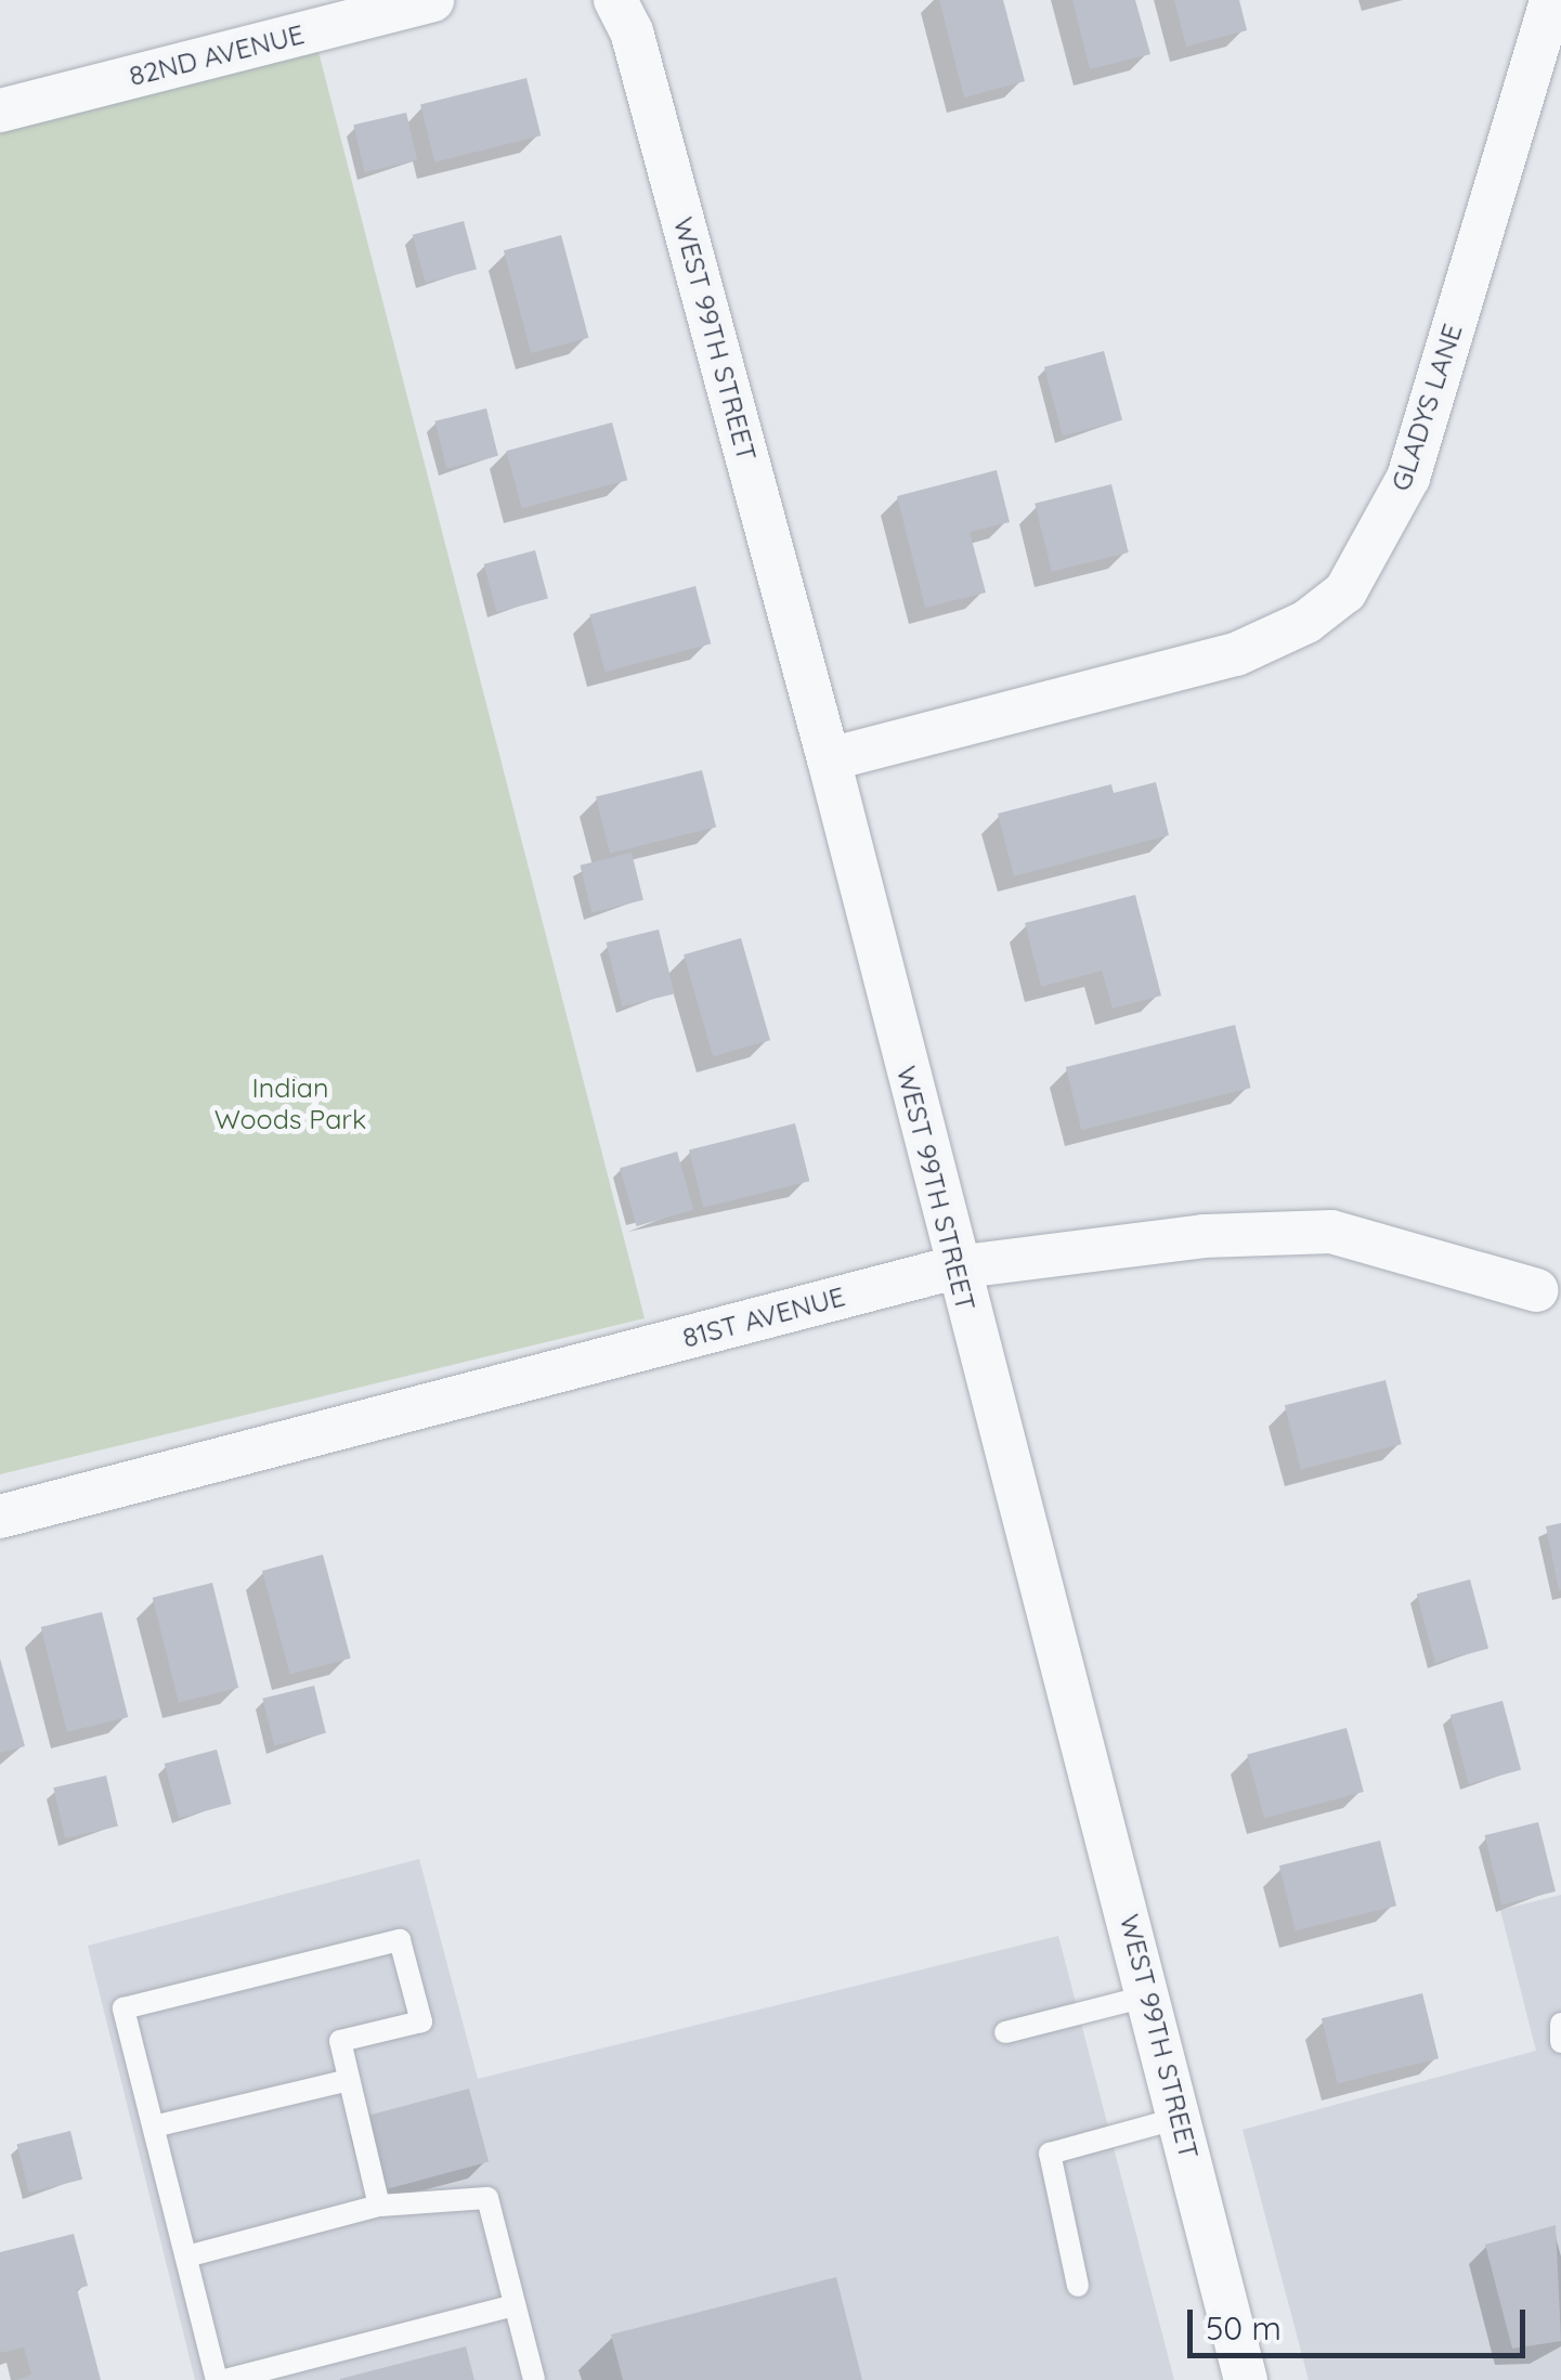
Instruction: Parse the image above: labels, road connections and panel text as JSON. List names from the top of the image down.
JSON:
{
  "streets": {
    "street": [
      "82ND AVENUE",
      "WEST 99TH STREET",
      "GLADYS LANE",
      "81ST AVENUE"
    ]
  },
  "crossings": [
    ["WEST 99TH STREET", "GLADYS LANE"],
    ["WEST 99TH STREET", "81ST AVENUE"]
  ],
  "parks": ["Indian Woods Park"],
  "scale_bar": "50 m"
}
